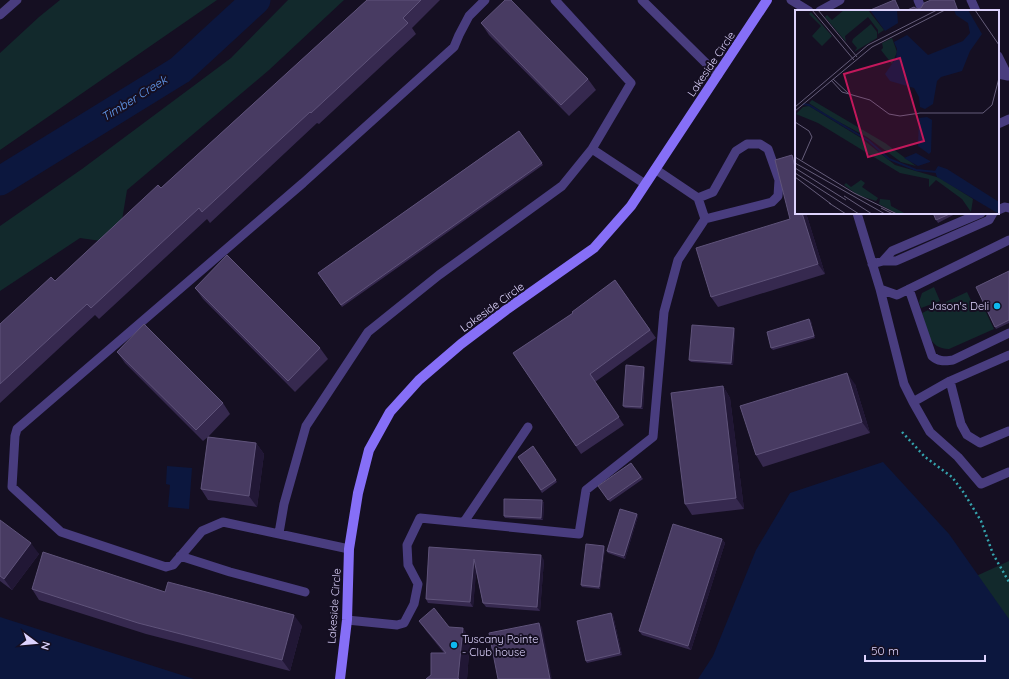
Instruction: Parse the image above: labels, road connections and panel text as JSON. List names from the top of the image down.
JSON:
{
  "streets": {
    "street": ["Lakeside Circle"]
  },
  "water": ["Timber Creek"],
  "places": ["Jason's Deli", "Tuscany Pointe - Club house"],
  "scale_bar": "50 m",
  "north": "right"
}
